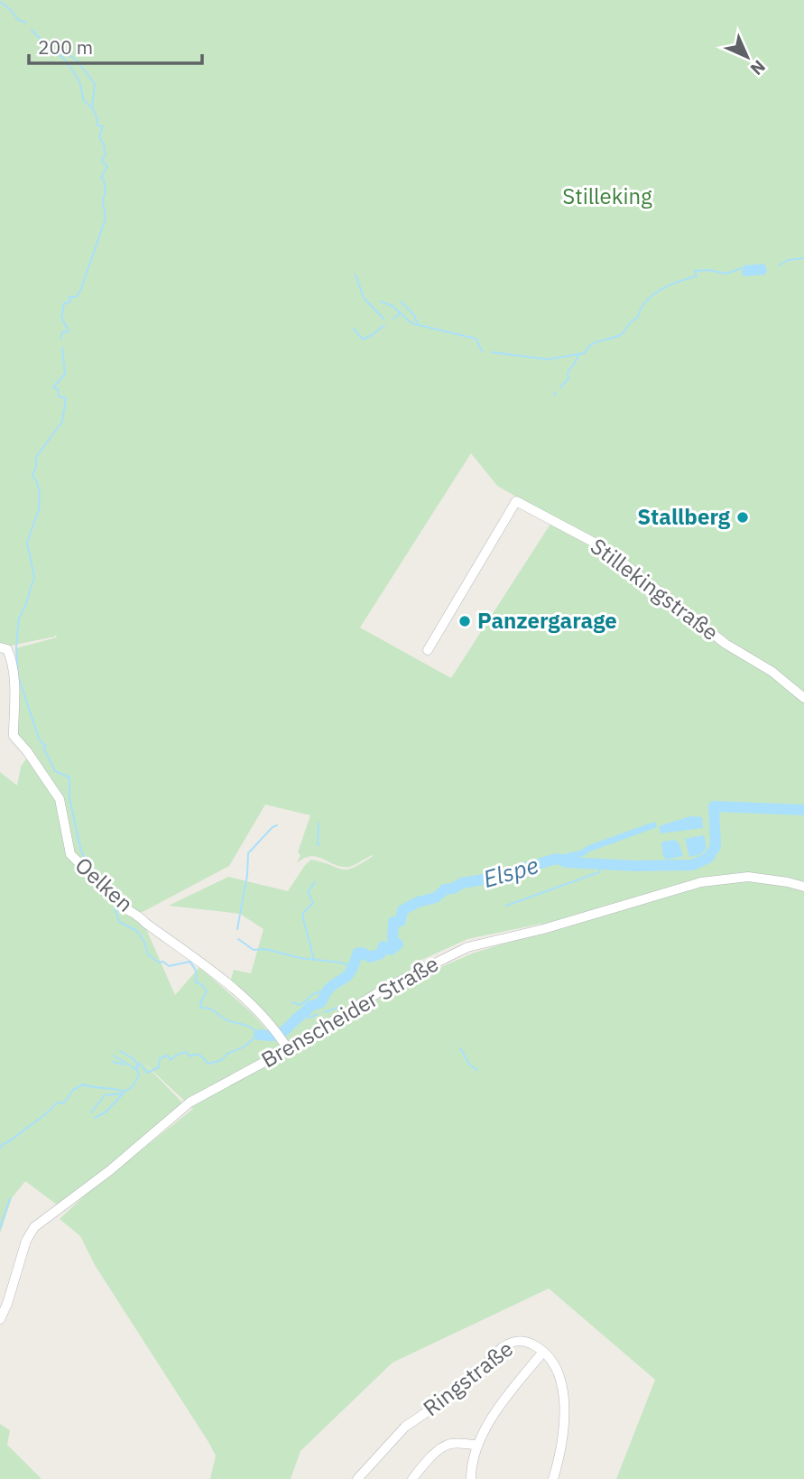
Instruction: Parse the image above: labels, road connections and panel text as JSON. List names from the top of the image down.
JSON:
{
  "streets": {
    "street": [
      "Stillekingstraße",
      "Oelken",
      "Brenscheider Straße",
      "Ringstraße"
    ]
  },
  "crossings": [
    ["Oelken", "Brenscheider Straße"]
  ],
  "water": ["Elspe"],
  "parks": ["Stilleking"],
  "places": ["Stallberg", "Panzergarage"],
  "scale_bar": "200 m",
  "north": "bottom right"
}
